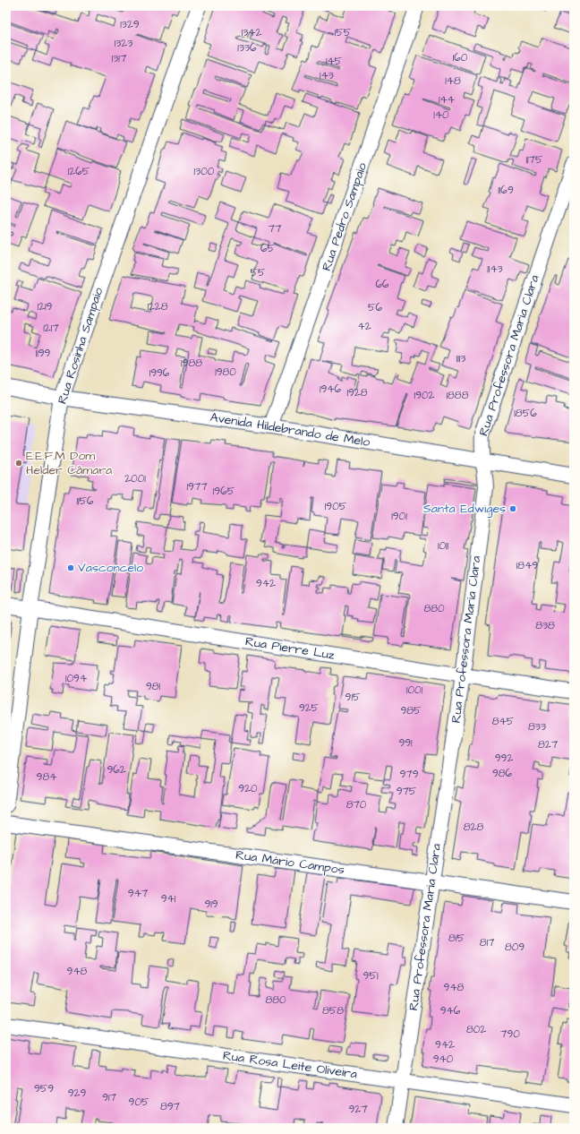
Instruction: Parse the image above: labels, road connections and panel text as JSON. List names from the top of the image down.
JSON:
{
  "streets": {
    "street": [
      "Rua Pedro Sampaio",
      "Rua Rosinha Sampaio",
      "Rua Professora Maria Clara",
      "Avenida Hildebrando de Melo",
      "Rua Pierre Luz",
      "Rua Mário Campos",
      "Rua Rosa Leite Oliveira"
    ]
  },
  "crossings": [
    ["Rua Pedro Sampaio", "Avenida Hildebrando de Melo"],
    ["Rua Rosinha Sampaio", "Avenida Hildebrando de Melo"],
    ["Rua Rosinha Sampaio", "Rua Pierre Luz"],
    ["Rua Professora Maria Clara", "Avenida Hildebrando de Melo"],
    ["Rua Professora Maria Clara", "Rua Pierre Luz"],
    ["Rua Professora Maria Clara", "Rua Mário Campos"],
    ["Rua Professora Maria Clara", "Rua Rosa Leite Oliveira"]
  ],
  "places": ["E.E.F.M Dom Helder Câmara", "Santa Edwiges", "Vasconcelo"],
  "house_numbers": [
    "1329",
    "1342",
    "155",
    "1323",
    "1336",
    "160",
    "1317",
    "145",
    "143",
    "148",
    "144",
    "140",
    "1175",
    "1265",
    "1300",
    "1169",
    "77",
    "65",
    "1143",
    "55",
    "66",
    "1219",
    "1228",
    "56",
    "42",
    "1217",
    "1199",
    "1113",
    "1988",
    "1980",
    "1996",
    "1946",
    "1928",
    "1902",
    "1888",
    "1856",
    "2001",
    "1977",
    "1965",
    "1156",
    "1905",
    "1901",
    "1011",
    "1849",
    "942",
    "880",
    "838",
    "1094",
    "981",
    "1001",
    "915",
    "925",
    "985",
    "845",
    "833",
    "991",
    "827",
    "992",
    "962",
    "986",
    "979",
    "984",
    "920",
    "975",
    "870",
    "828",
    "947",
    "941",
    "919",
    "815",
    "817",
    "809",
    "948",
    "951",
    "948",
    "880",
    "858",
    "946",
    "802",
    "790",
    "942",
    "940",
    "959",
    "929",
    "917",
    "905",
    "897",
    "927"
  ]
}
